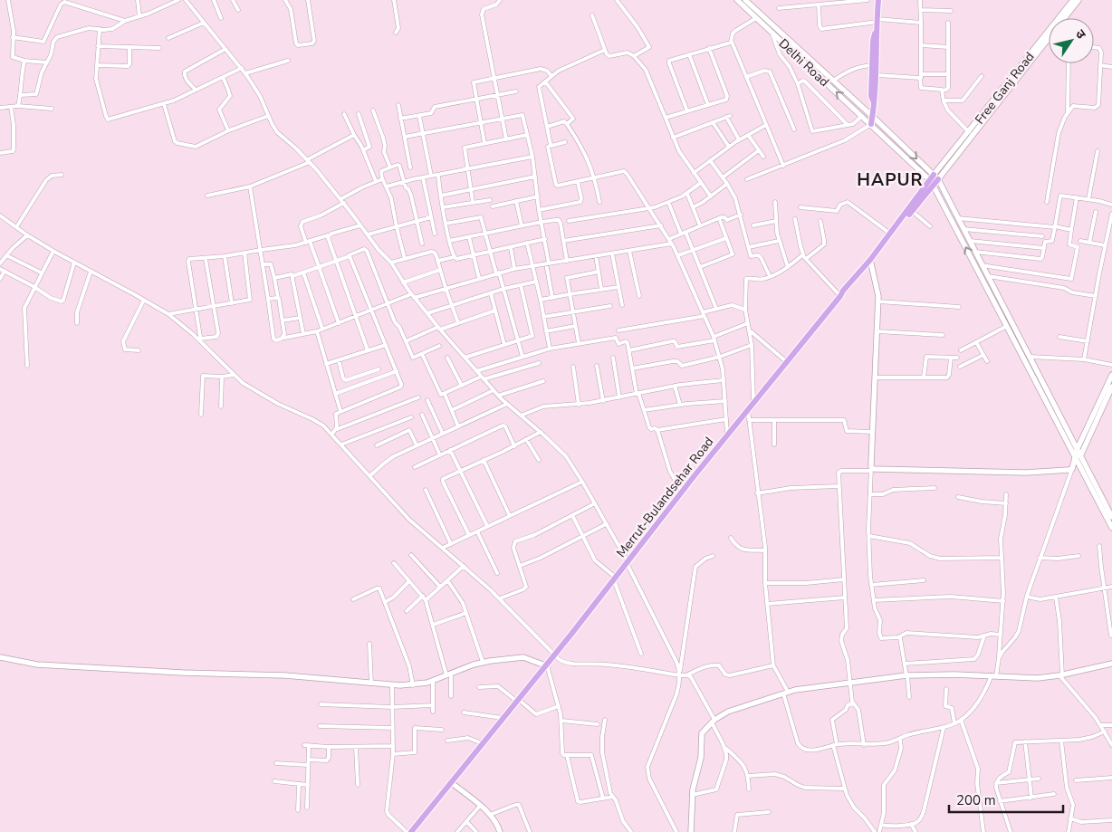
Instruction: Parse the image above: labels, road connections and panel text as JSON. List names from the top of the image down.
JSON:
{
  "streets": {
    "main road": ["Merrut-Bulandsehar Road"],
    "street": ["Delhi Road", "Free Ganj Road"]
  },
  "crossings": [
    ["Delhi Road", "Free Ganj Road"]
  ],
  "districts": ["HAPUR"],
  "scale_bar": "200 m",
  "north": "top right"
}
